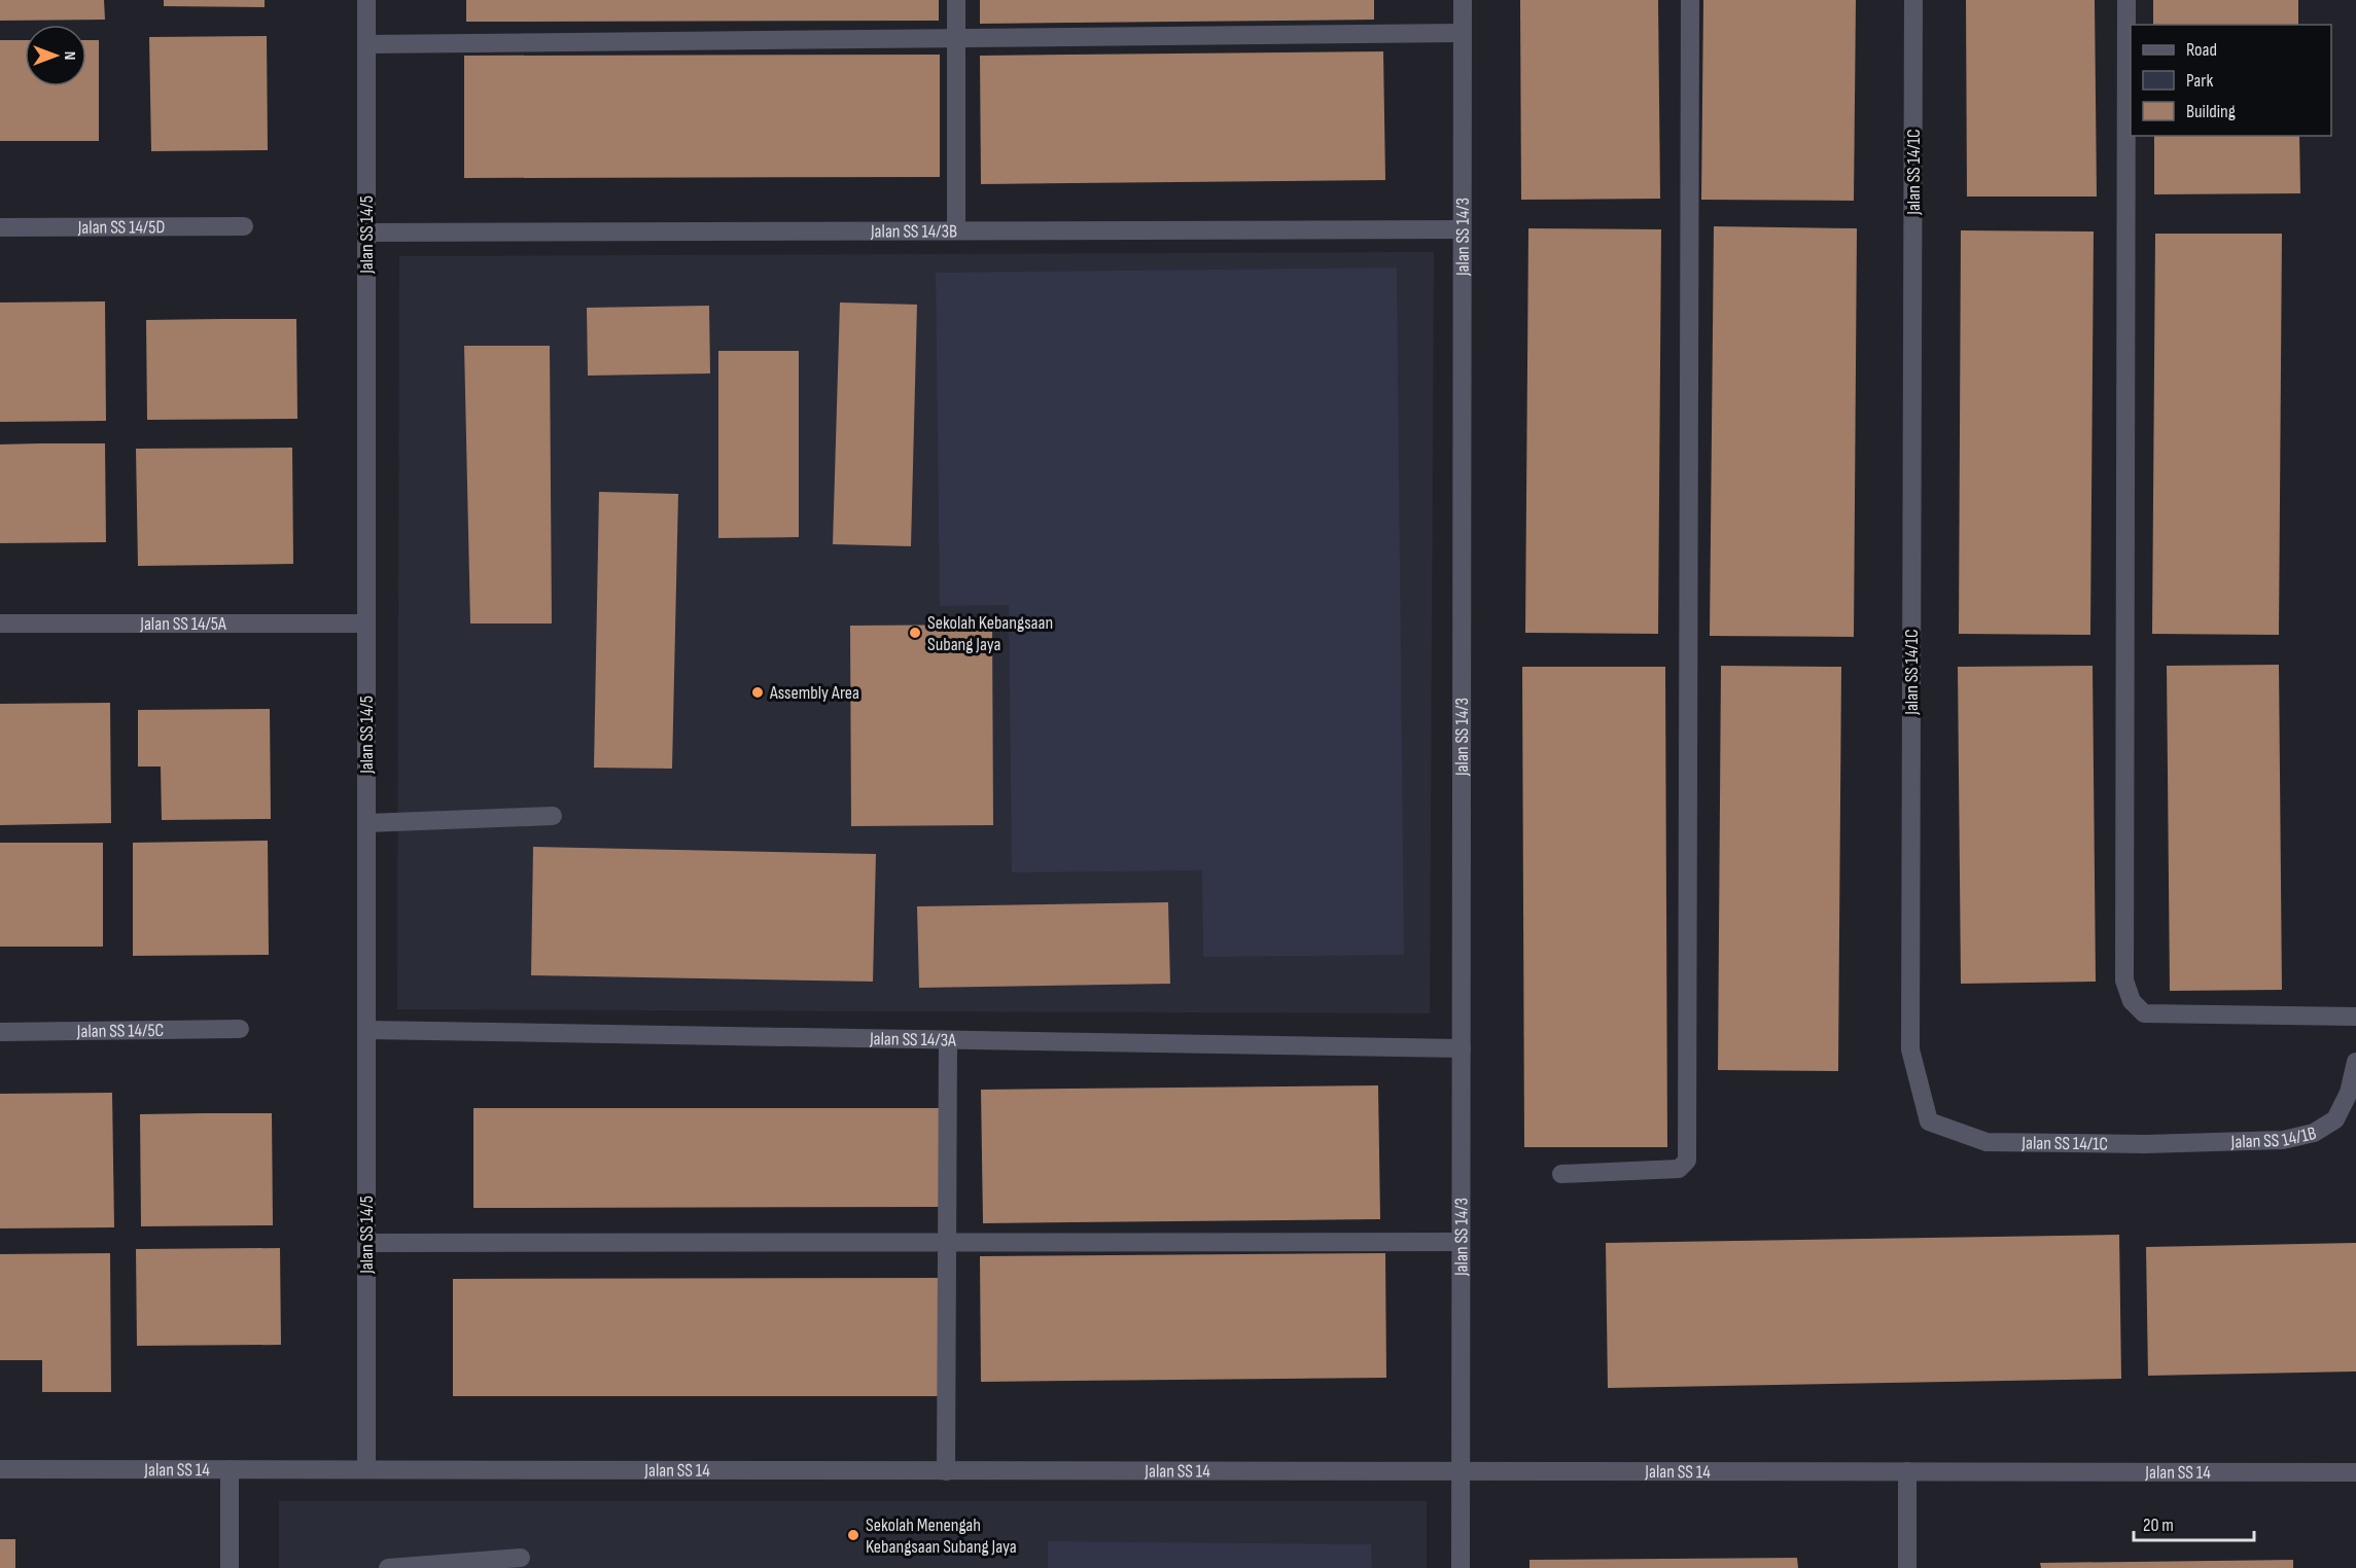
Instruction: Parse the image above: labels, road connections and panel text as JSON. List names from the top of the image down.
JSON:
{
  "streets": {
    "street": [
      "Jalan SS 14/1C",
      "Jalan SS 14/5D",
      "Jalan SS 14/3B",
      "Jalan SS 14/5",
      "Jalan SS 14/3",
      "Jalan SS 14/5A",
      "Jalan SS 14/5C",
      "Jalan SS 14/3A",
      "Jalan SS 14/1B",
      "Jalan SS 14"
    ]
  },
  "crossings": [
    ["Jalan SS 14/1C", "Jalan SS 14/1B"],
    ["Jalan SS 14/3B", "Jalan SS 14/5"],
    ["Jalan SS 14/3B", "Jalan SS 14/3"],
    ["Jalan SS 14/5", "Jalan SS 14/5A"],
    ["Jalan SS 14/5", "Jalan SS 14/3A"],
    ["Jalan SS 14/5", "Jalan SS 14"],
    ["Jalan SS 14/3", "Jalan SS 14/3A"],
    ["Jalan SS 14/3", "Jalan SS 14"]
  ],
  "places": ["Sekolah Kebangsaan Subang Jaya", "Assembly Area", "Sekolah Menengah Kebangsaan Subang Jaya"],
  "legend": ["Road", "Park", "Building"],
  "scale_bar": "20 m",
  "north": "right"
}
